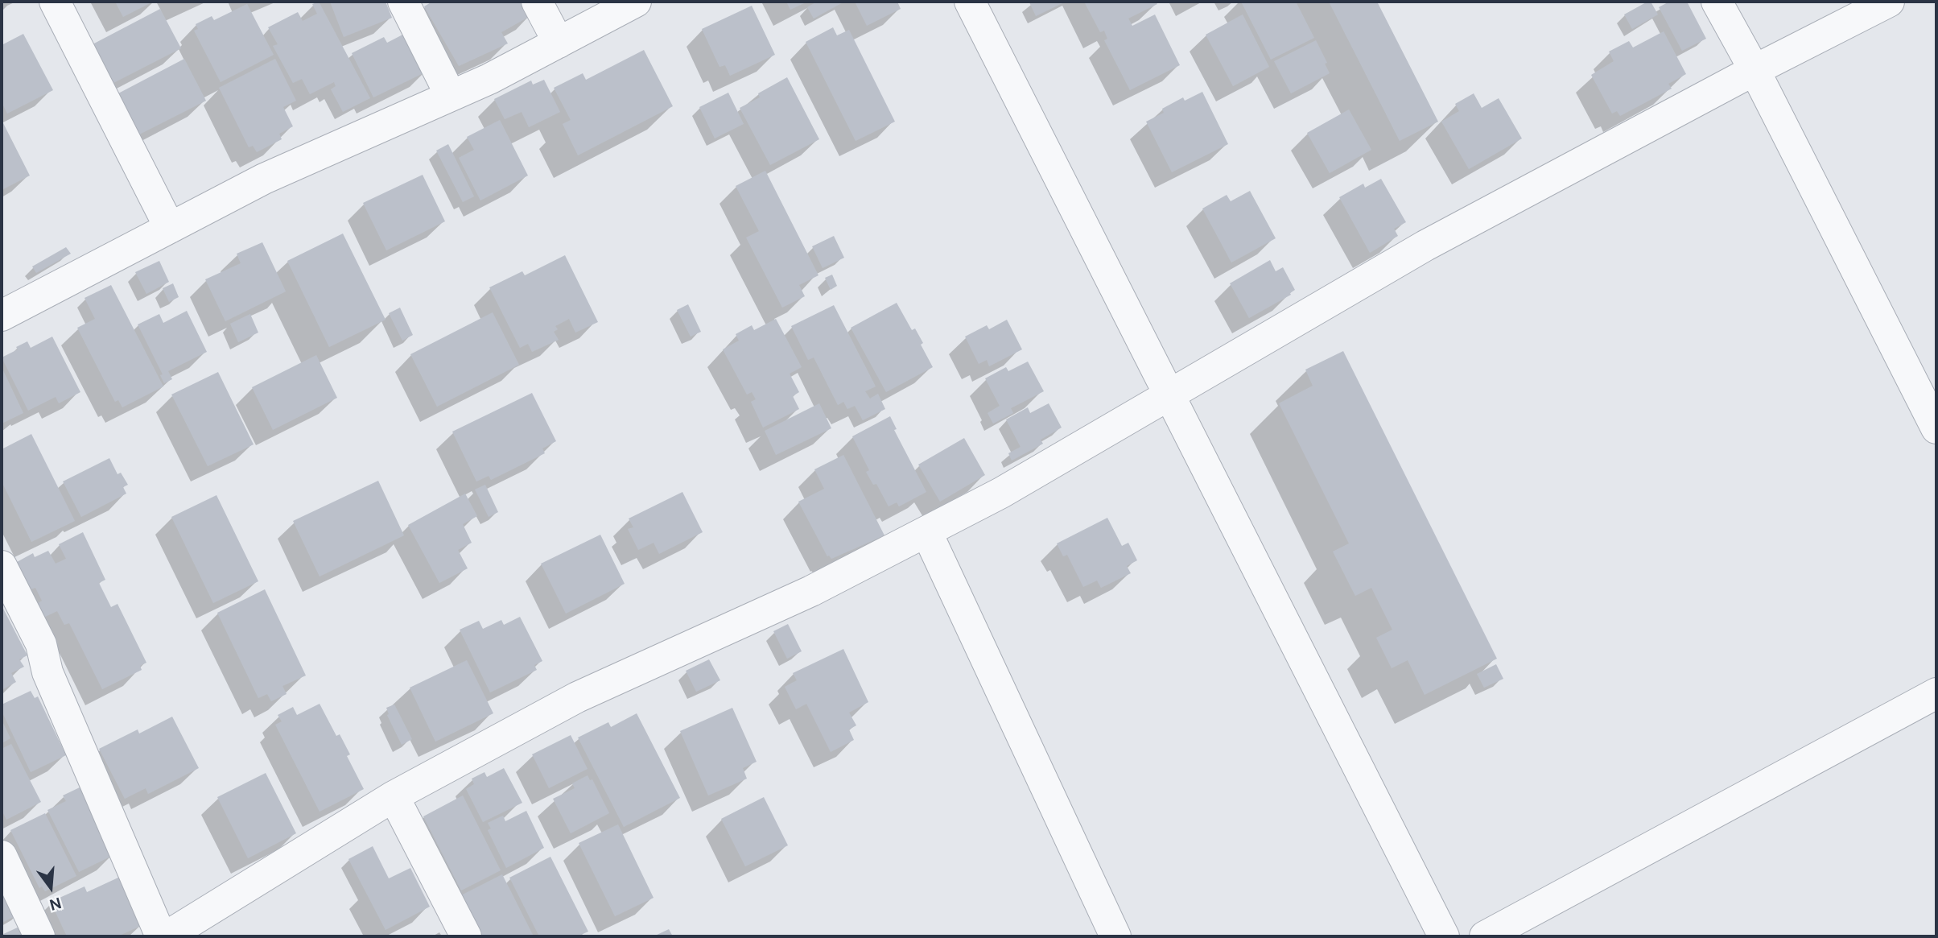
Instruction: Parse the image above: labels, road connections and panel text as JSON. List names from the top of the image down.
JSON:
{
  "north": "bottom"
}
